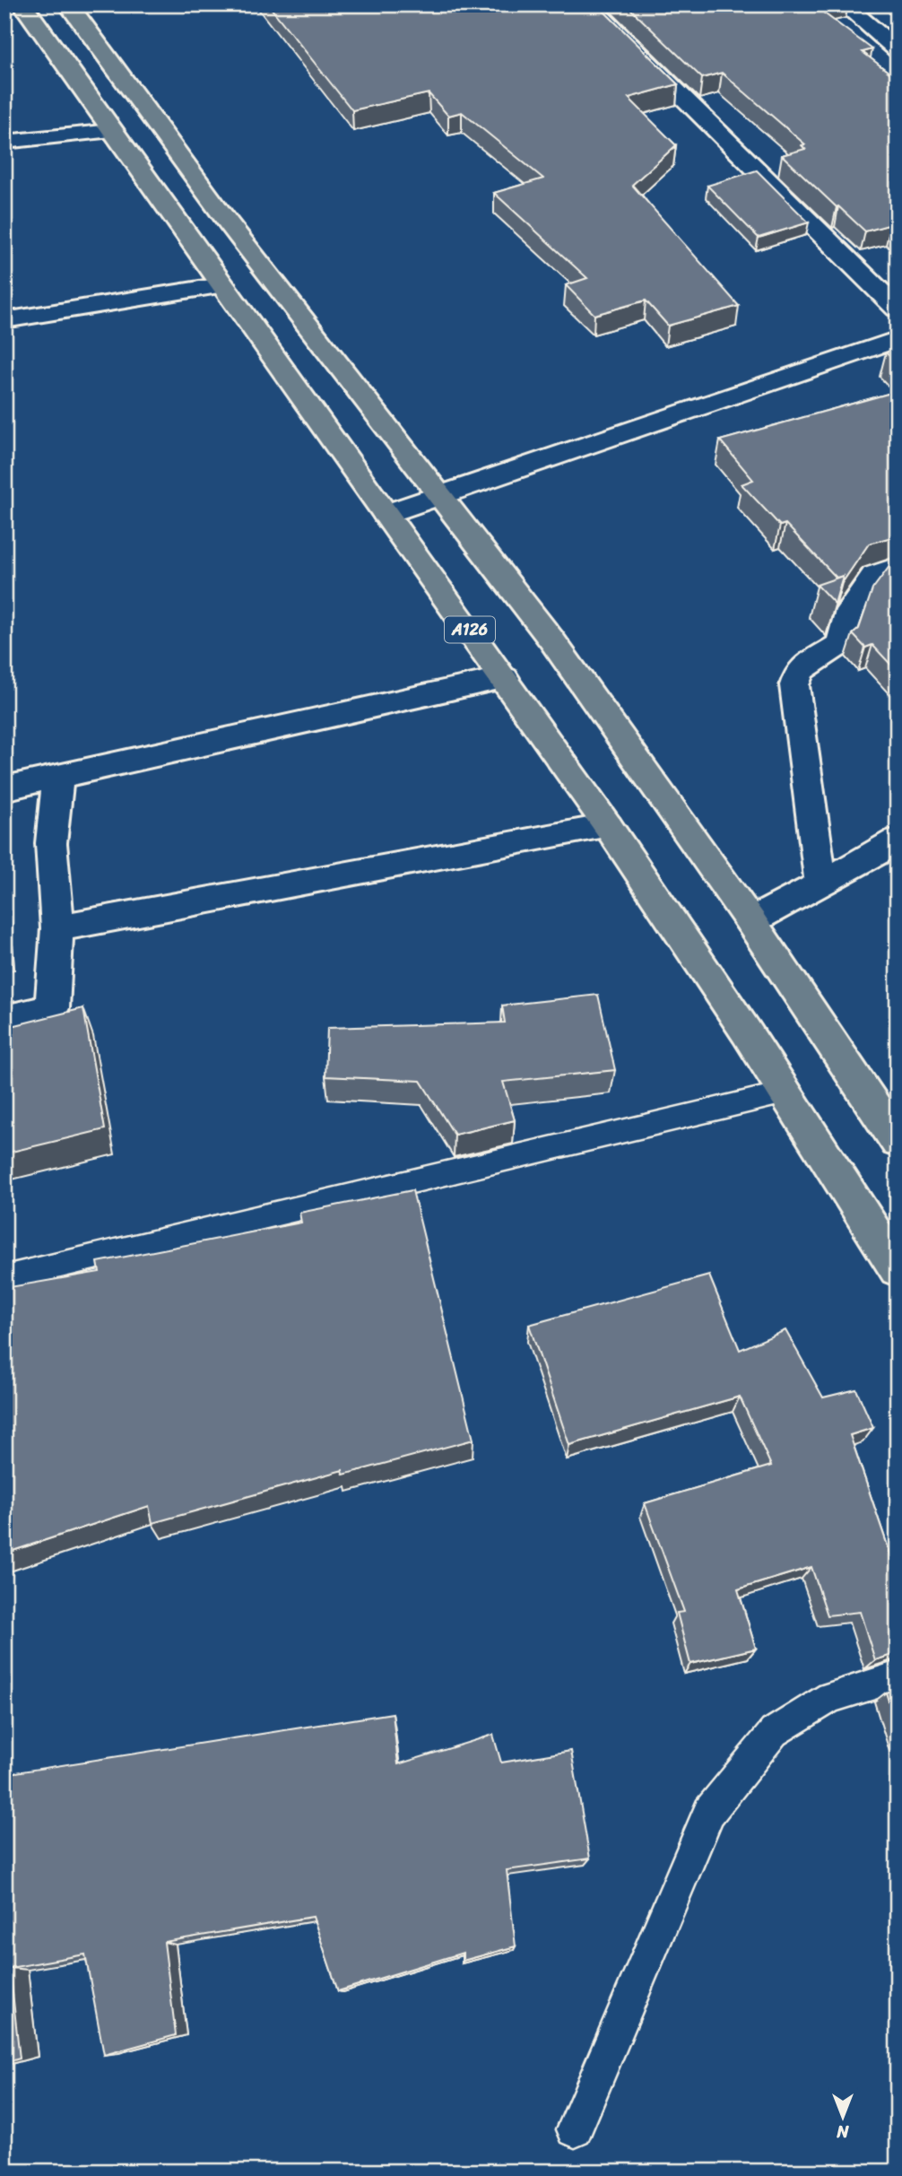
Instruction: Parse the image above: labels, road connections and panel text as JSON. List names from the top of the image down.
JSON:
{
  "streets": {
    "highway": ["A126"]
  },
  "north": "bottom"
}
